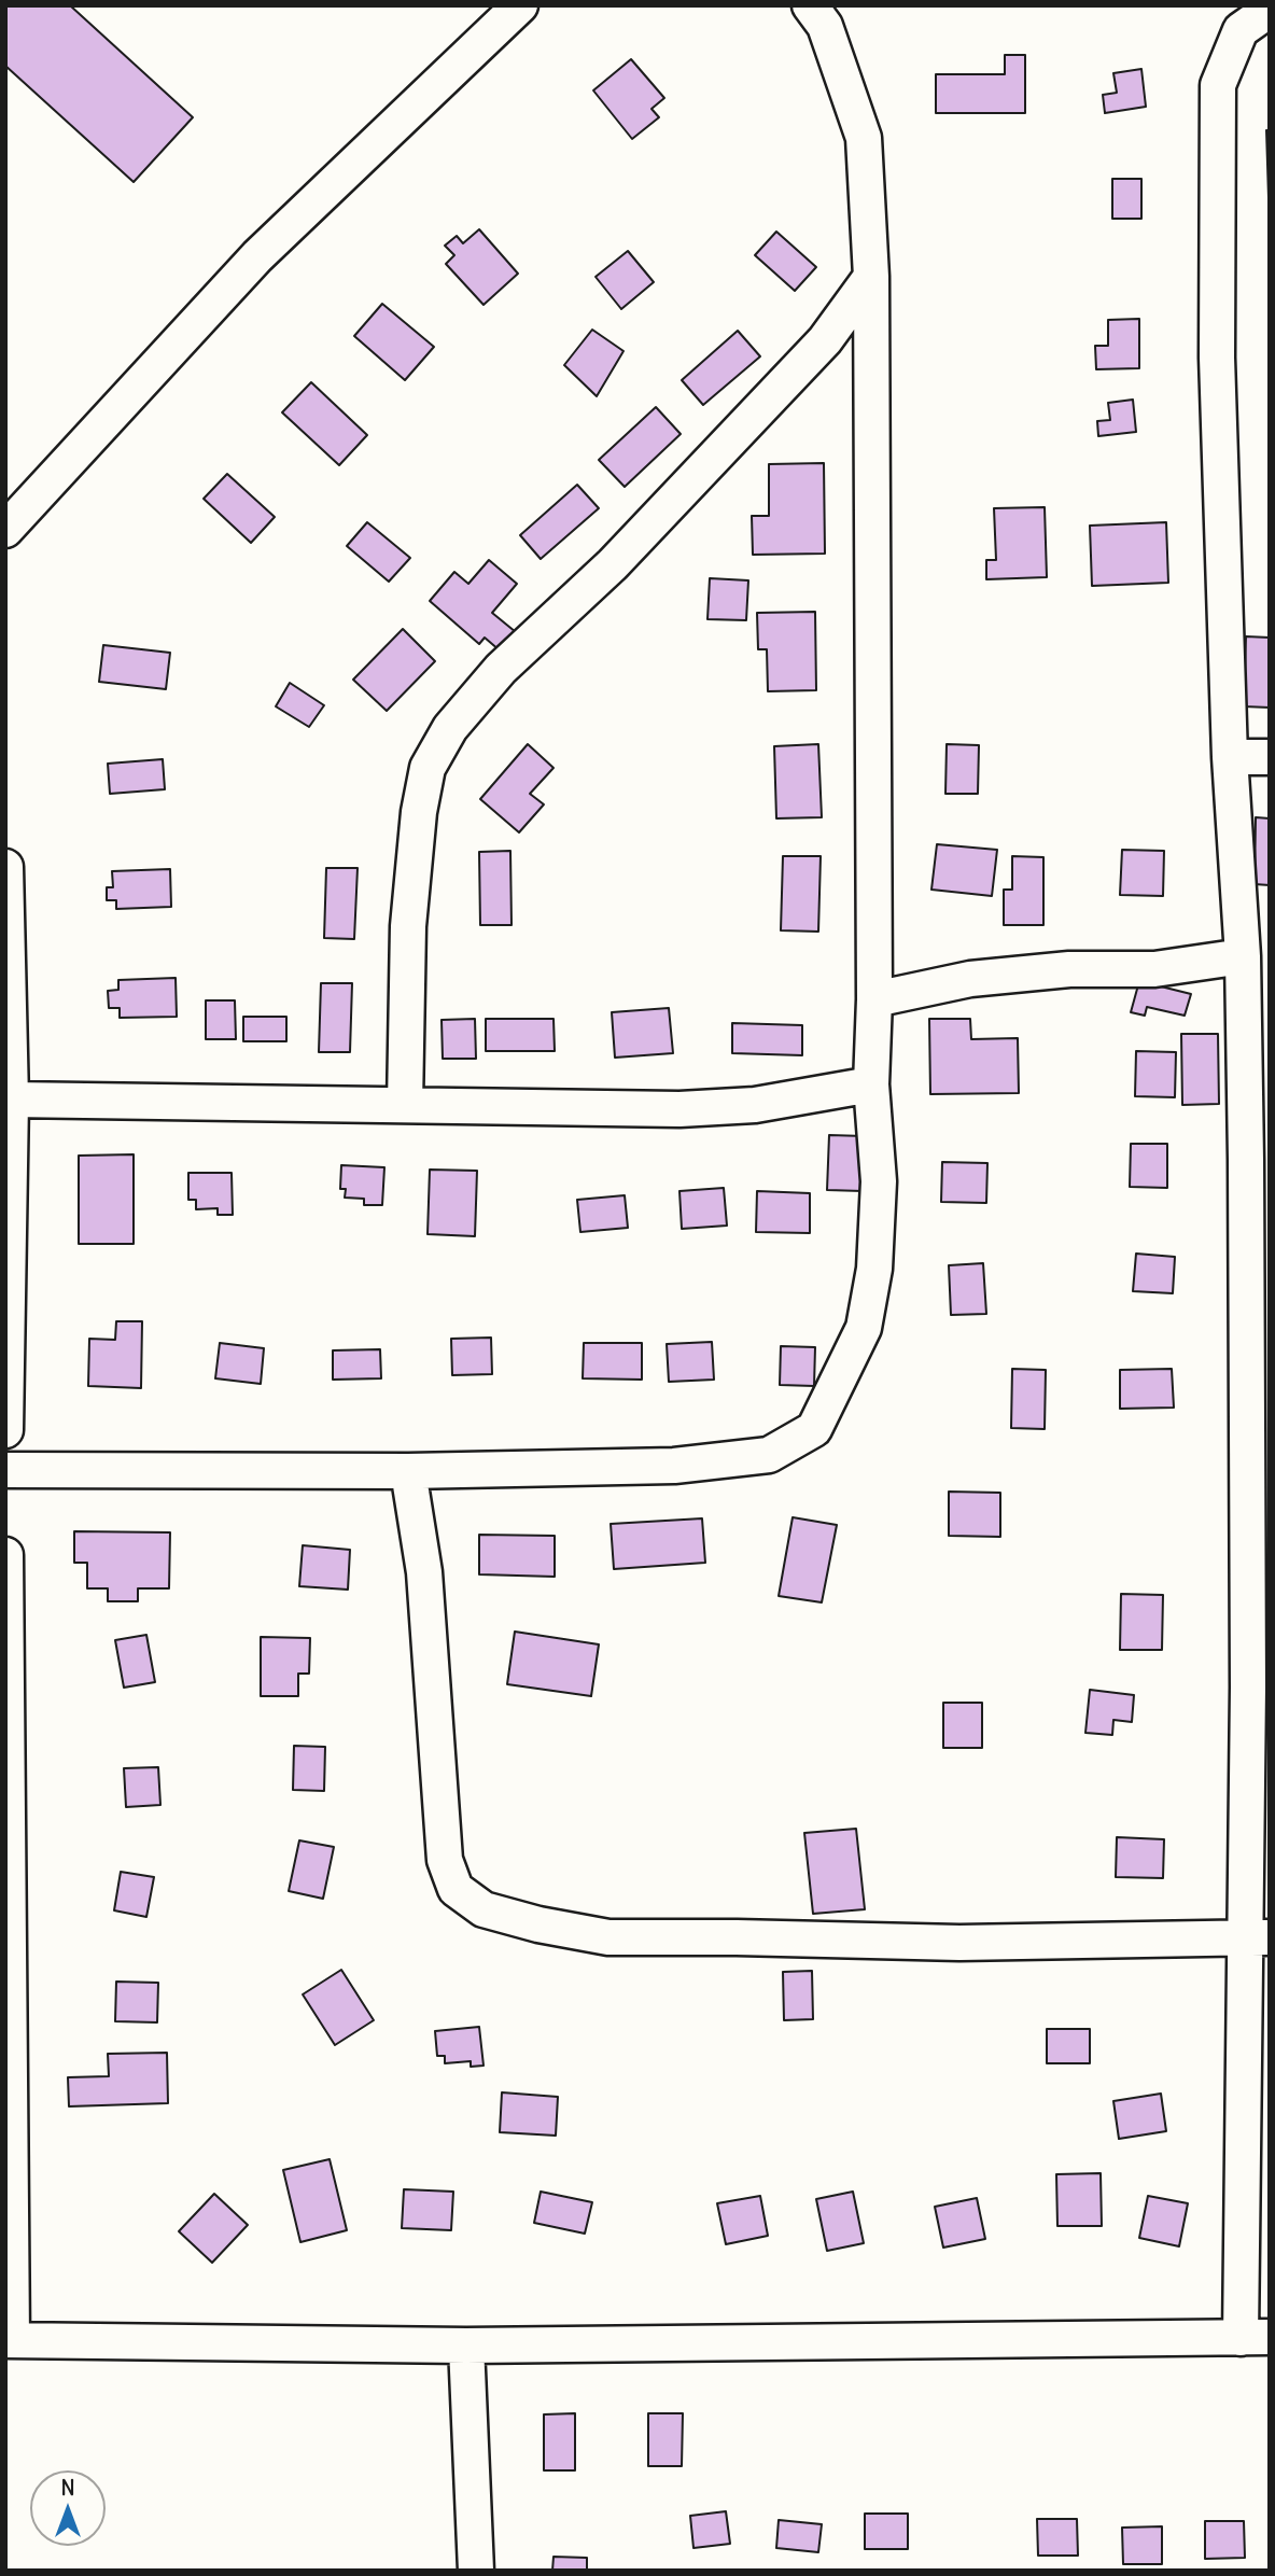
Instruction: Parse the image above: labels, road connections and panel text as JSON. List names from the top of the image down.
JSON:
{
  "north": "top"
}
